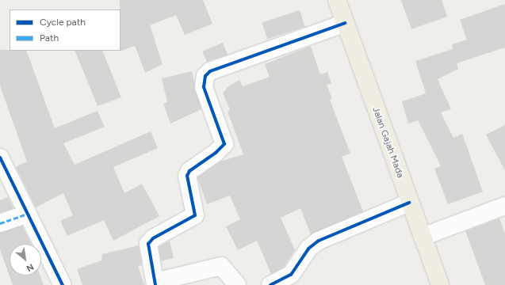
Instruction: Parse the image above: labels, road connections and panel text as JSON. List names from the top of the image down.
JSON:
{
  "streets": {
    "highway": ["Jalan Gajah Mada"]
  },
  "legend": ["Cycle path", "Path"],
  "north": "bottom right"
}
